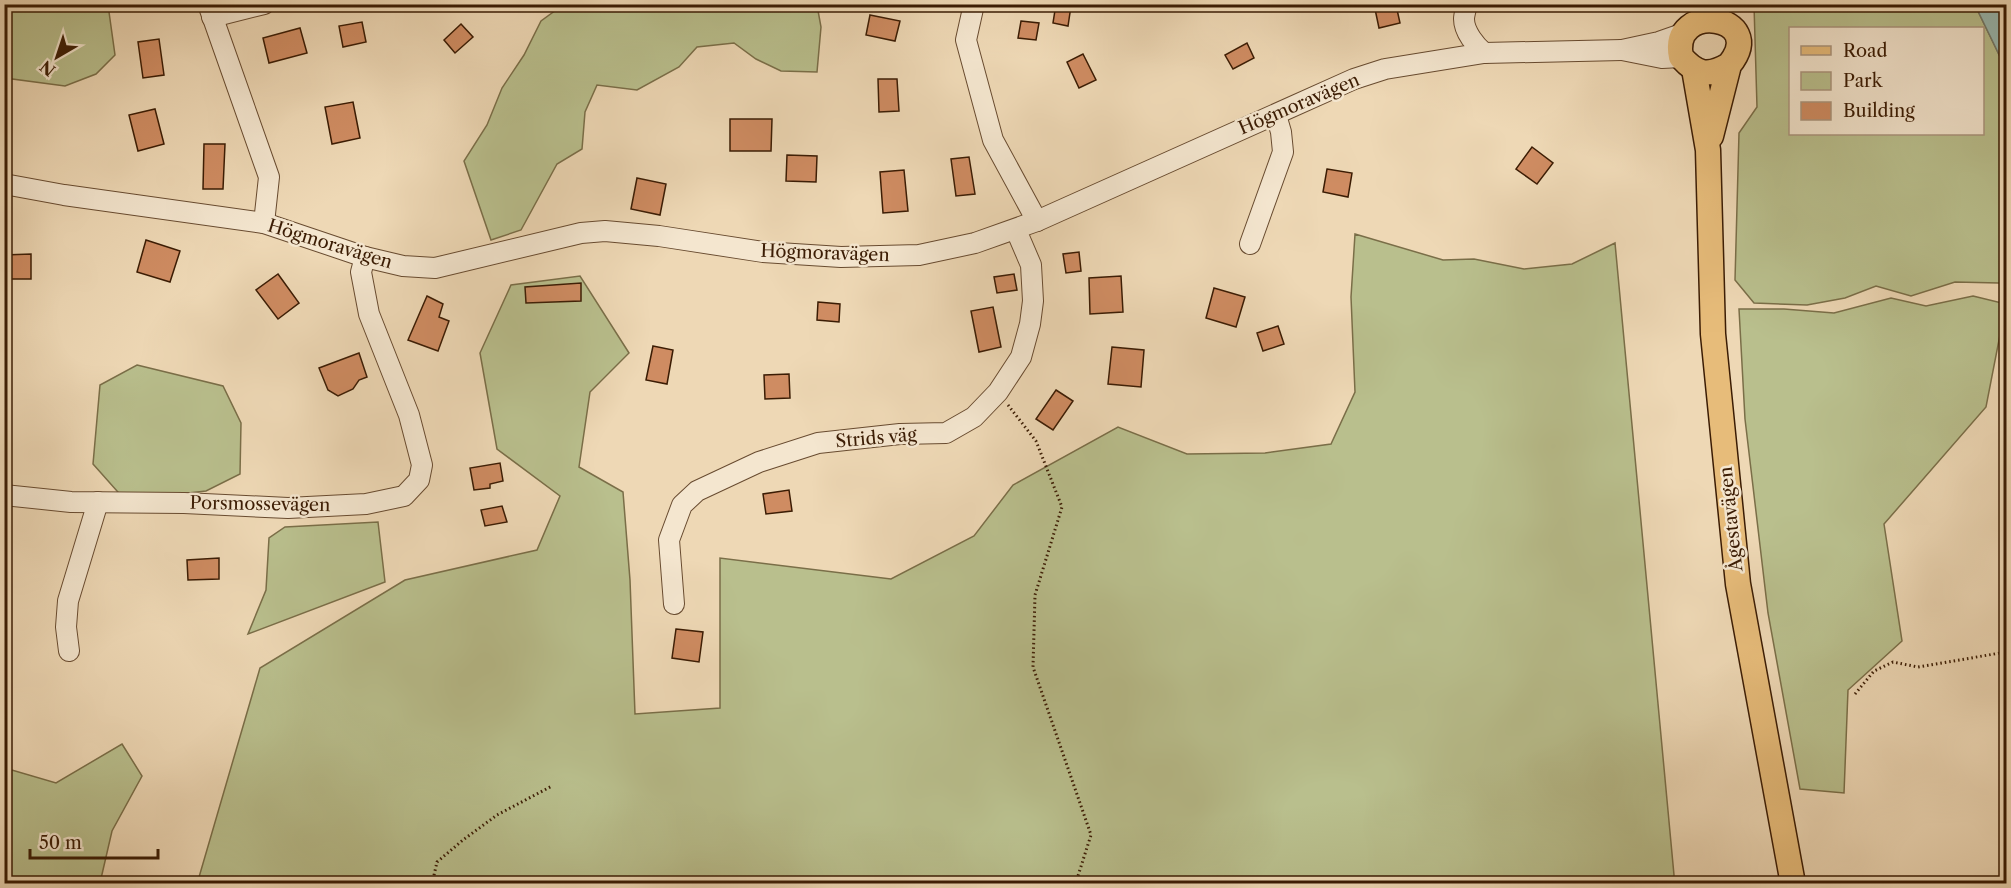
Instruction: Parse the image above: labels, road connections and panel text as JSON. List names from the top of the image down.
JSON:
{
  "streets": {
    "main road": ["Ågestavägen"],
    "street": ["Högmoravägen", "Strids väg", "Porsmossevägen"]
  },
  "crossings": [
    ["Högmoravägen", "Strids väg"],
    ["Högmoravägen", "Porsmossevägen"],
    ["Högmoravägen", "Ågestavägen"]
  ],
  "legend": ["Road", "Park", "Building"],
  "scale_bar": "50 m",
  "north": "bottom left"
}
